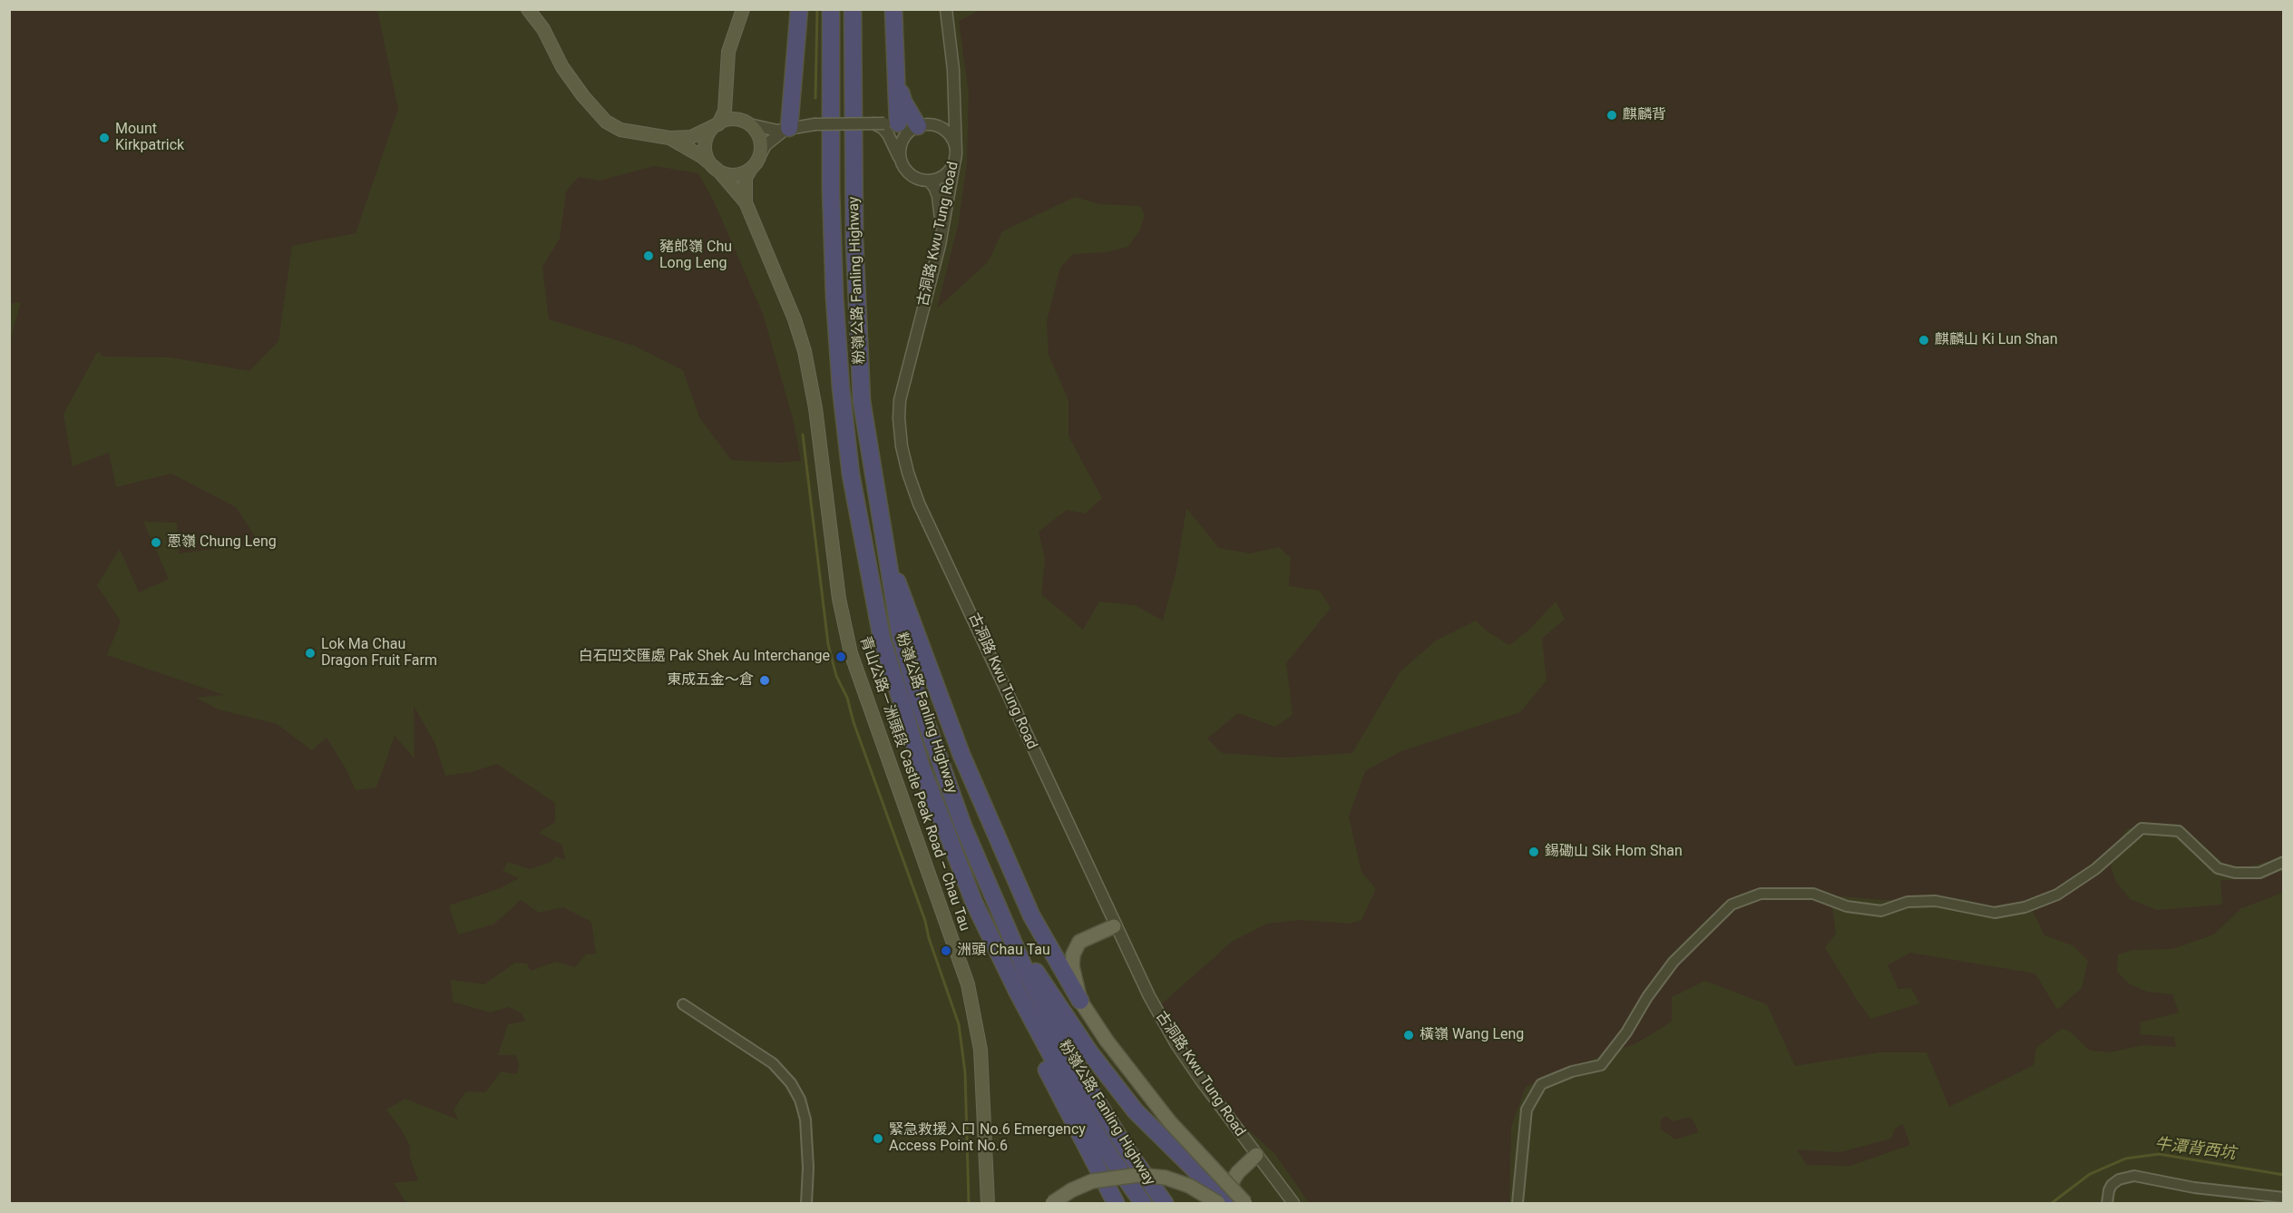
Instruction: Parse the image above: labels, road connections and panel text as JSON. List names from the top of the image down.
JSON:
{
  "streets": {
    "highway": ["粉嶺公路 Fanling Highway"],
    "main road": ["青山公路－洲頭段 Castle Peak Road – Chau Tau"],
    "street": ["古洞路 Kwu Tung Road"]
  },
  "water": ["牛潭背西坑"],
  "places": [
    "麒麟背",
    "Mount Kirkpatrick",
    "豬郎嶺 Chu Long Leng",
    "麒麟山 Ki Lun Shan",
    "蔥嶺 Chung Leng",
    "Lok Ma Chau Dragon Fruit Farm",
    "白石凹交匯處 Pak Shek Au Interchange",
    "東成五金～倉",
    "錫磡山 Sik Hom Shan",
    "洲頭 Chau Tau",
    "橫嶺 Wang Leng",
    "緊急救援入口 No.6 Emergency Access Point No.6"
  ]
}
